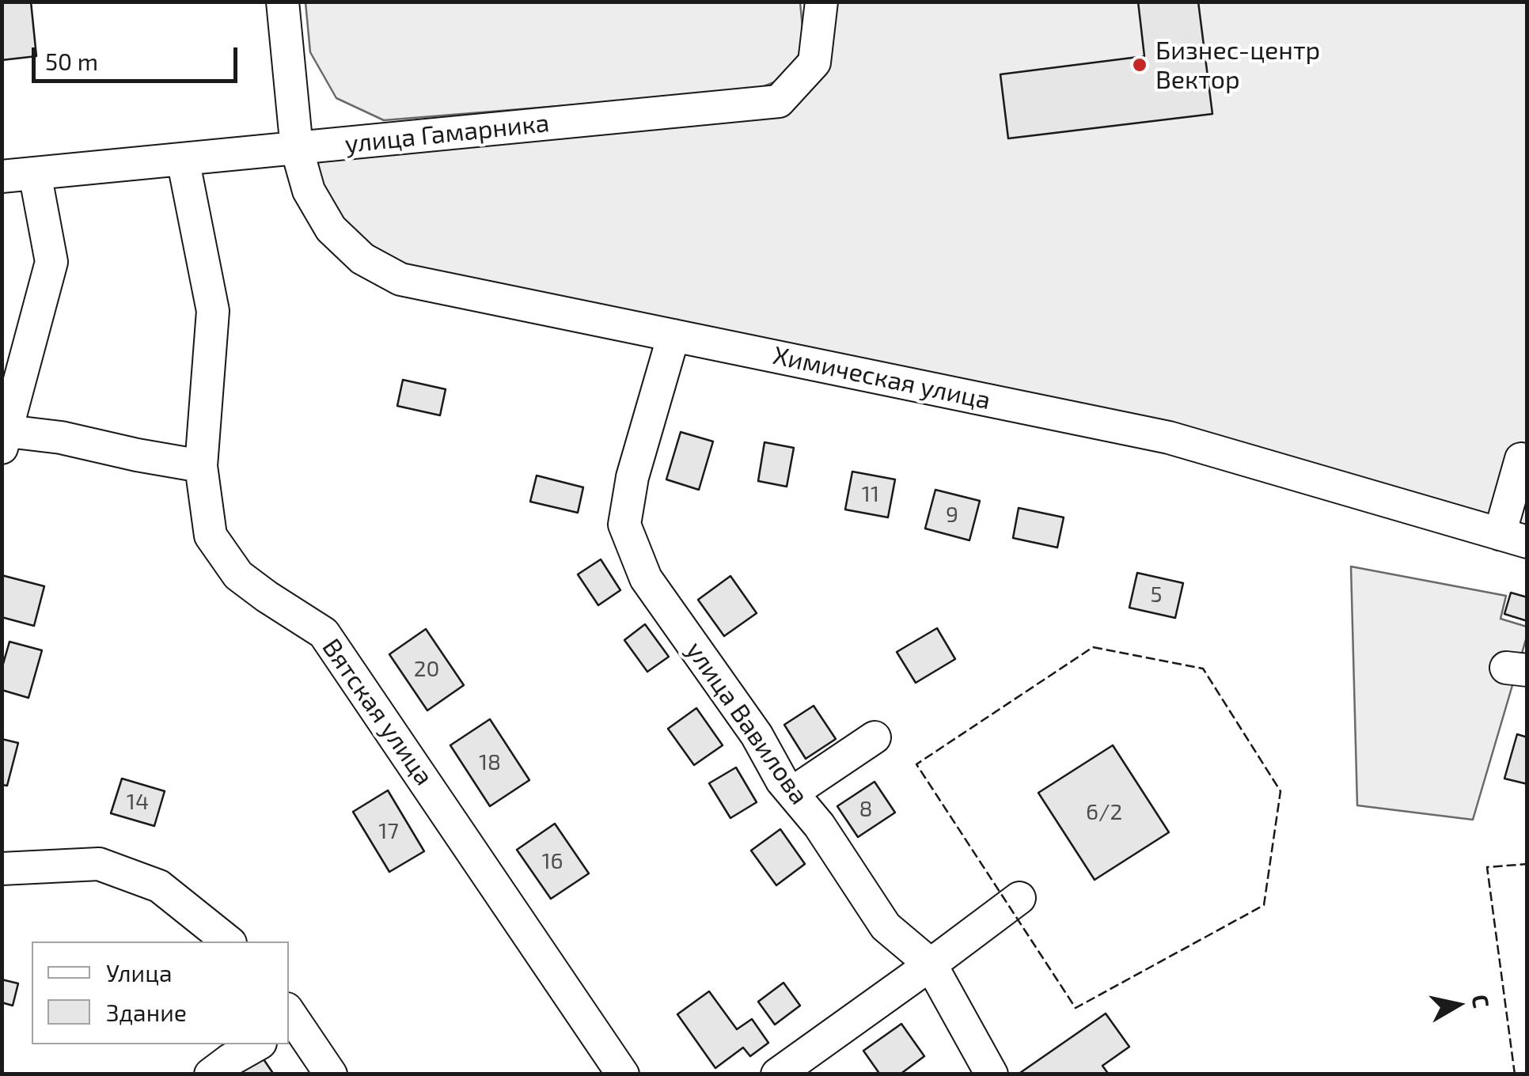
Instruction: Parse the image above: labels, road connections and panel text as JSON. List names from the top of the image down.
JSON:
{
  "streets": {
    "street": [
      "улица Гамарника",
      "Химическая улица",
      "Вятская улица",
      "улица Вавилова"
    ]
  },
  "crossings": [
    ["улица Гамарника", "Химическая улица"],
    ["улица Гамарника", "Вятская улица"],
    ["Химическая улица", "улица Вавилова"]
  ],
  "places": ["Бизнес-центр Вектор"],
  "house_numbers": [
    "11",
    "9",
    "5",
    "20",
    "18",
    "14",
    "8",
    "6/2",
    "17",
    "16"
  ],
  "legend": ["Улица", "Здание"],
  "scale_bar": "50 m",
  "north": "right"
}
